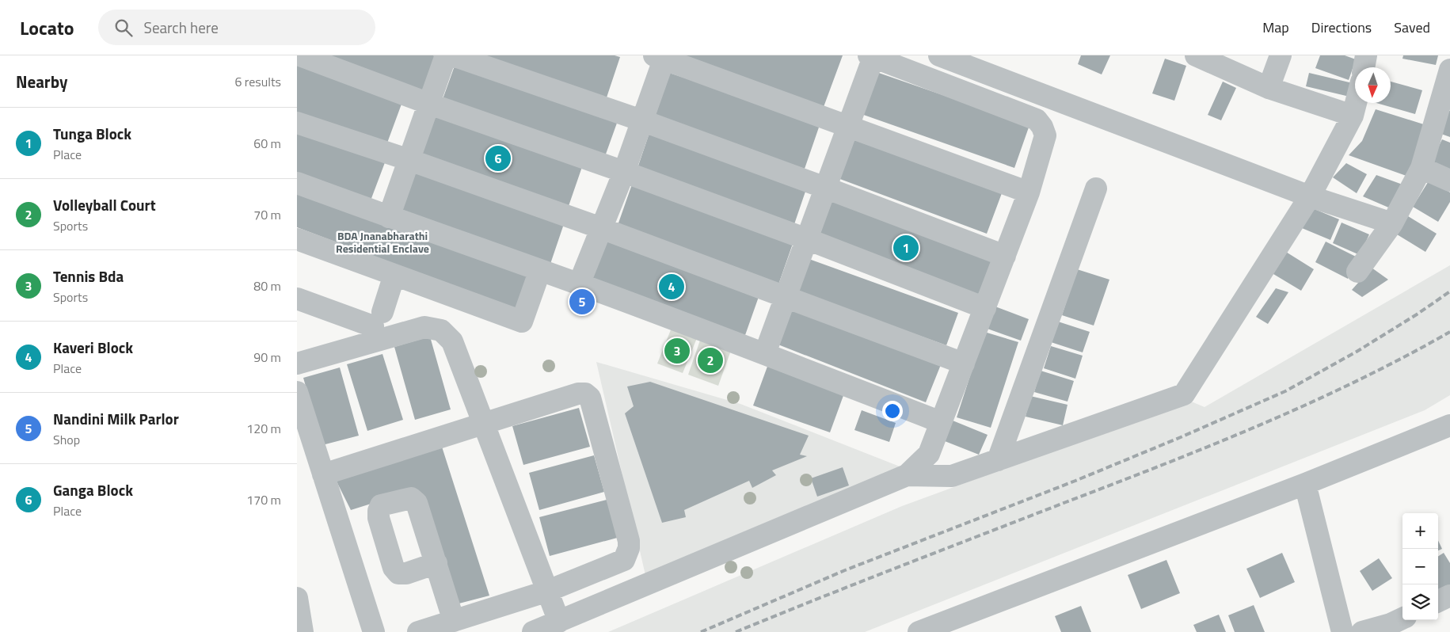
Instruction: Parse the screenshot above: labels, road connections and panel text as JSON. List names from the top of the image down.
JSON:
{
  "districts": ["BDA Jnanabharathi Residential Enclave"],
  "north": "bottom",
  "page": {
    "header": "Locato",
    "search": "Search here",
    "nav": ["Map", "Directions", "Saved"],
    "heading": ["Nearby", "6 results"],
    "list": [
      {
        "mark": "1",
        "name": "Tunga Block",
        "note": "Place",
        "value": "60 m"
      },
      {
        "mark": "2",
        "name": "Volleyball Court",
        "note": "Sports",
        "value": "70 m"
      },
      {
        "mark": "3",
        "name": "Tennis Bda",
        "note": "Sports",
        "value": "80 m"
      },
      {
        "mark": "4",
        "name": "Kaveri Block",
        "note": "Place",
        "value": "90 m"
      },
      {
        "mark": "5",
        "name": "Nandini Milk Parlor",
        "note": "Shop",
        "value": "120 m"
      },
      {
        "mark": "6",
        "name": "Ganga Block",
        "note": "Place",
        "value": "170 m"
      }
    ],
    "pins": [
      "6",
      "1",
      "4",
      "5",
      "3",
      "2"
    ],
    "map_buttons": ["+", "−"]
  }
}
